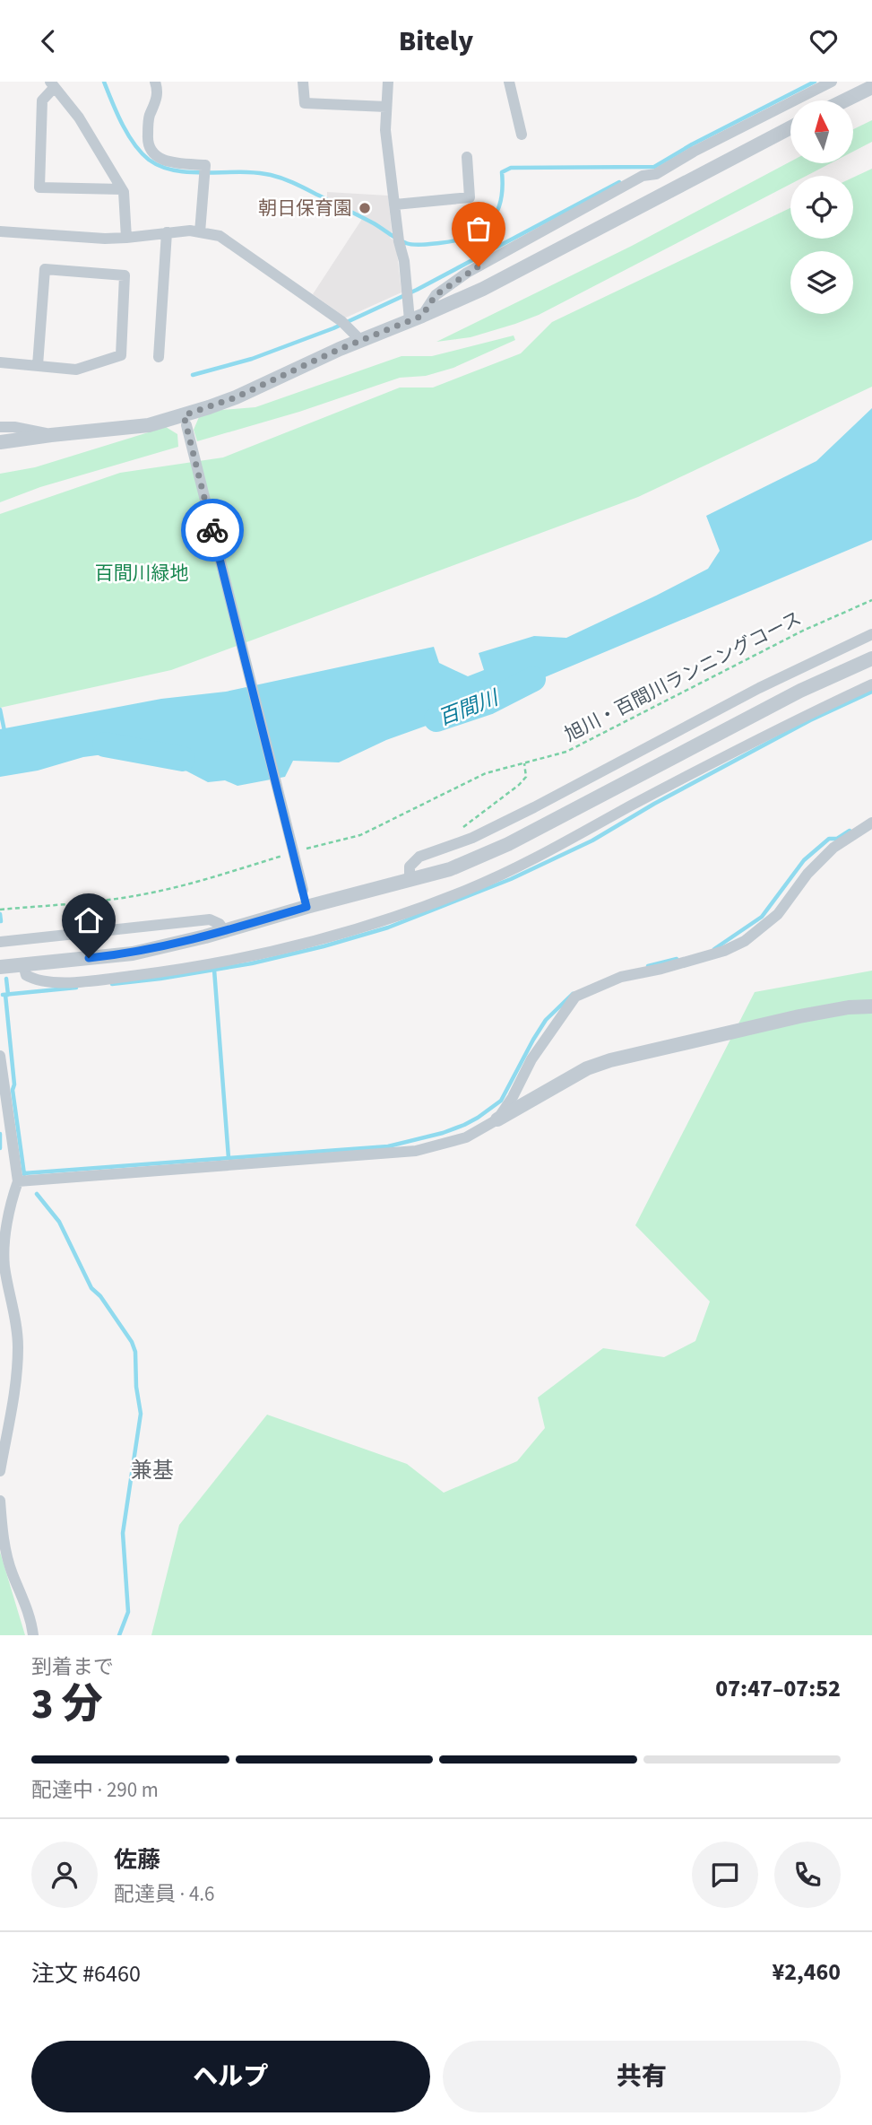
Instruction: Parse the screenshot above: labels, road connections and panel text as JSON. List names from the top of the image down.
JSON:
{
  "streets": {
    "path": ["旭川・百間川ランニングコース"]
  },
  "districts": ["兼基"],
  "water": ["百間川"],
  "parks": ["百間川緑地"],
  "places": ["朝日保育園"],
  "north": "top",
  "page": {
    "header": "Bitely",
    "heading": ["3 分", "到着まで", "07:47–07:52"],
    "panel": [
      "佐藤",
      "配達員 · 4.6",
      "注文 #6460",
      "¥2,460"
    ],
    "bar": "配達中 · 290 m",
    "buttons": ["ヘルプ", "共有"]
  }
}
